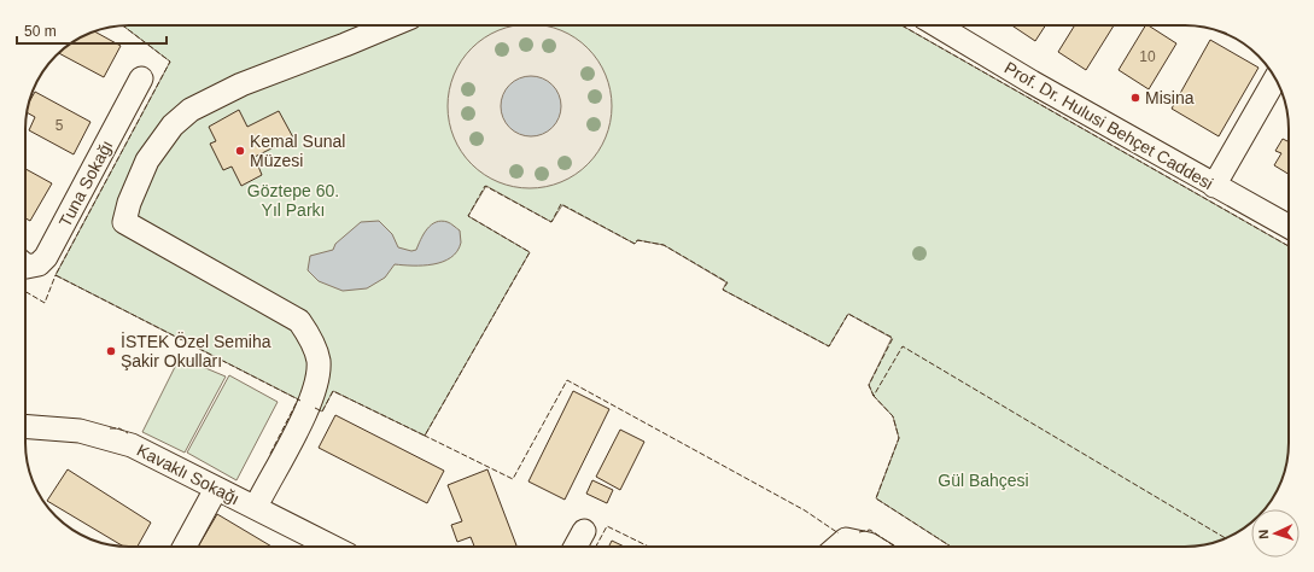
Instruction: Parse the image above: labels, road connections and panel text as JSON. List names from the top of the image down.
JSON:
{
  "streets": {
    "street": ["Prof. Dr. Hulusi Behçet Caddesi", "Tuna Sokağı", "Kavaklı Sokağı"]
  },
  "parks": ["Göztepe 60. Yıl Parkı", "Gül Bahçesi"],
  "places": ["Misina", "Kemal Sunal Müzesi", "İSTEK Özel Semiha Şakir Okulları"],
  "house_numbers": ["10", "5"],
  "scale_bar": "50 m",
  "north": "left"
}
